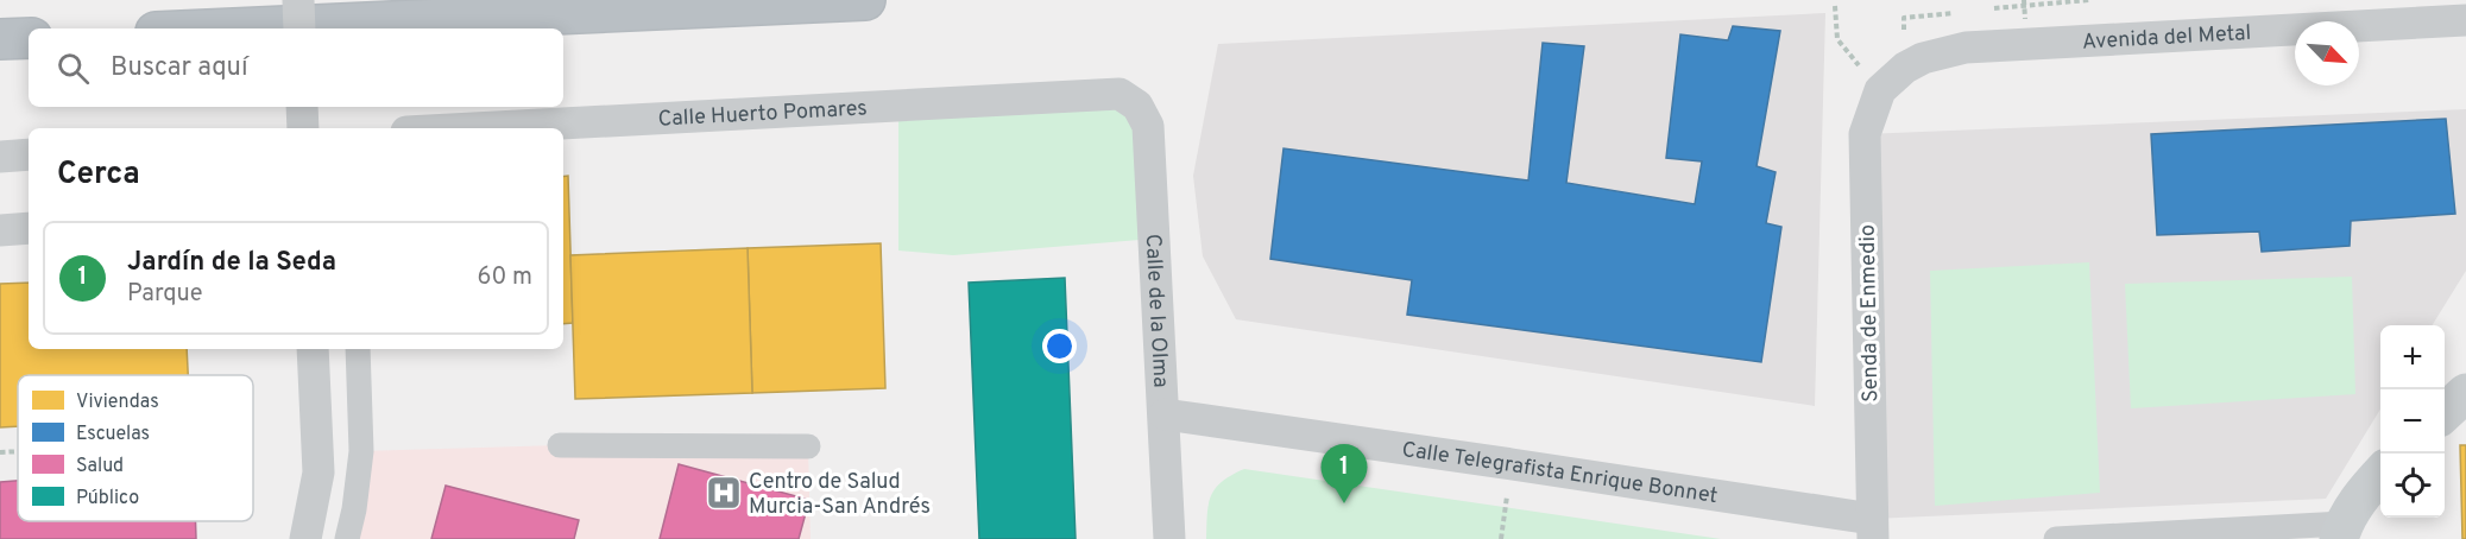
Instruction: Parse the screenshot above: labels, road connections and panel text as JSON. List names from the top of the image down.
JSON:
{
  "streets": {
    "street": [
      "Avenida del Metal",
      "Calle Huerto Pomares",
      "Calle de la Olma",
      "Senda de Enmedio",
      "Calle Telegrafista Enrique Bonnet"
    ]
  },
  "crossings": [
    ["Avenida del Metal", "Senda de Enmedio"],
    ["Calle Huerto Pomares", "Calle de la Olma"],
    ["Calle de la Olma", "Calle Telegrafista Enrique Bonnet"],
    ["Senda de Enmedio", "Calle Telegrafista Enrique Bonnet"]
  ],
  "places": {
    "hospital": ["Centro de Salud Murcia-San Andrés"]
  },
  "legend": [
    "Viviendas",
    "Escuelas",
    "Salud",
    "Público"
  ],
  "north": "bottom right",
  "page": {
    "search": "Buscar aquí",
    "heading": "Cerca",
    "list": [
      {
        "mark": "1",
        "name": "Jardín de la Seda",
        "note": "Parque",
        "value": "60 m"
      }
    ],
    "map_buttons": ["+", "−"],
    "pins": "1"
  }
}
